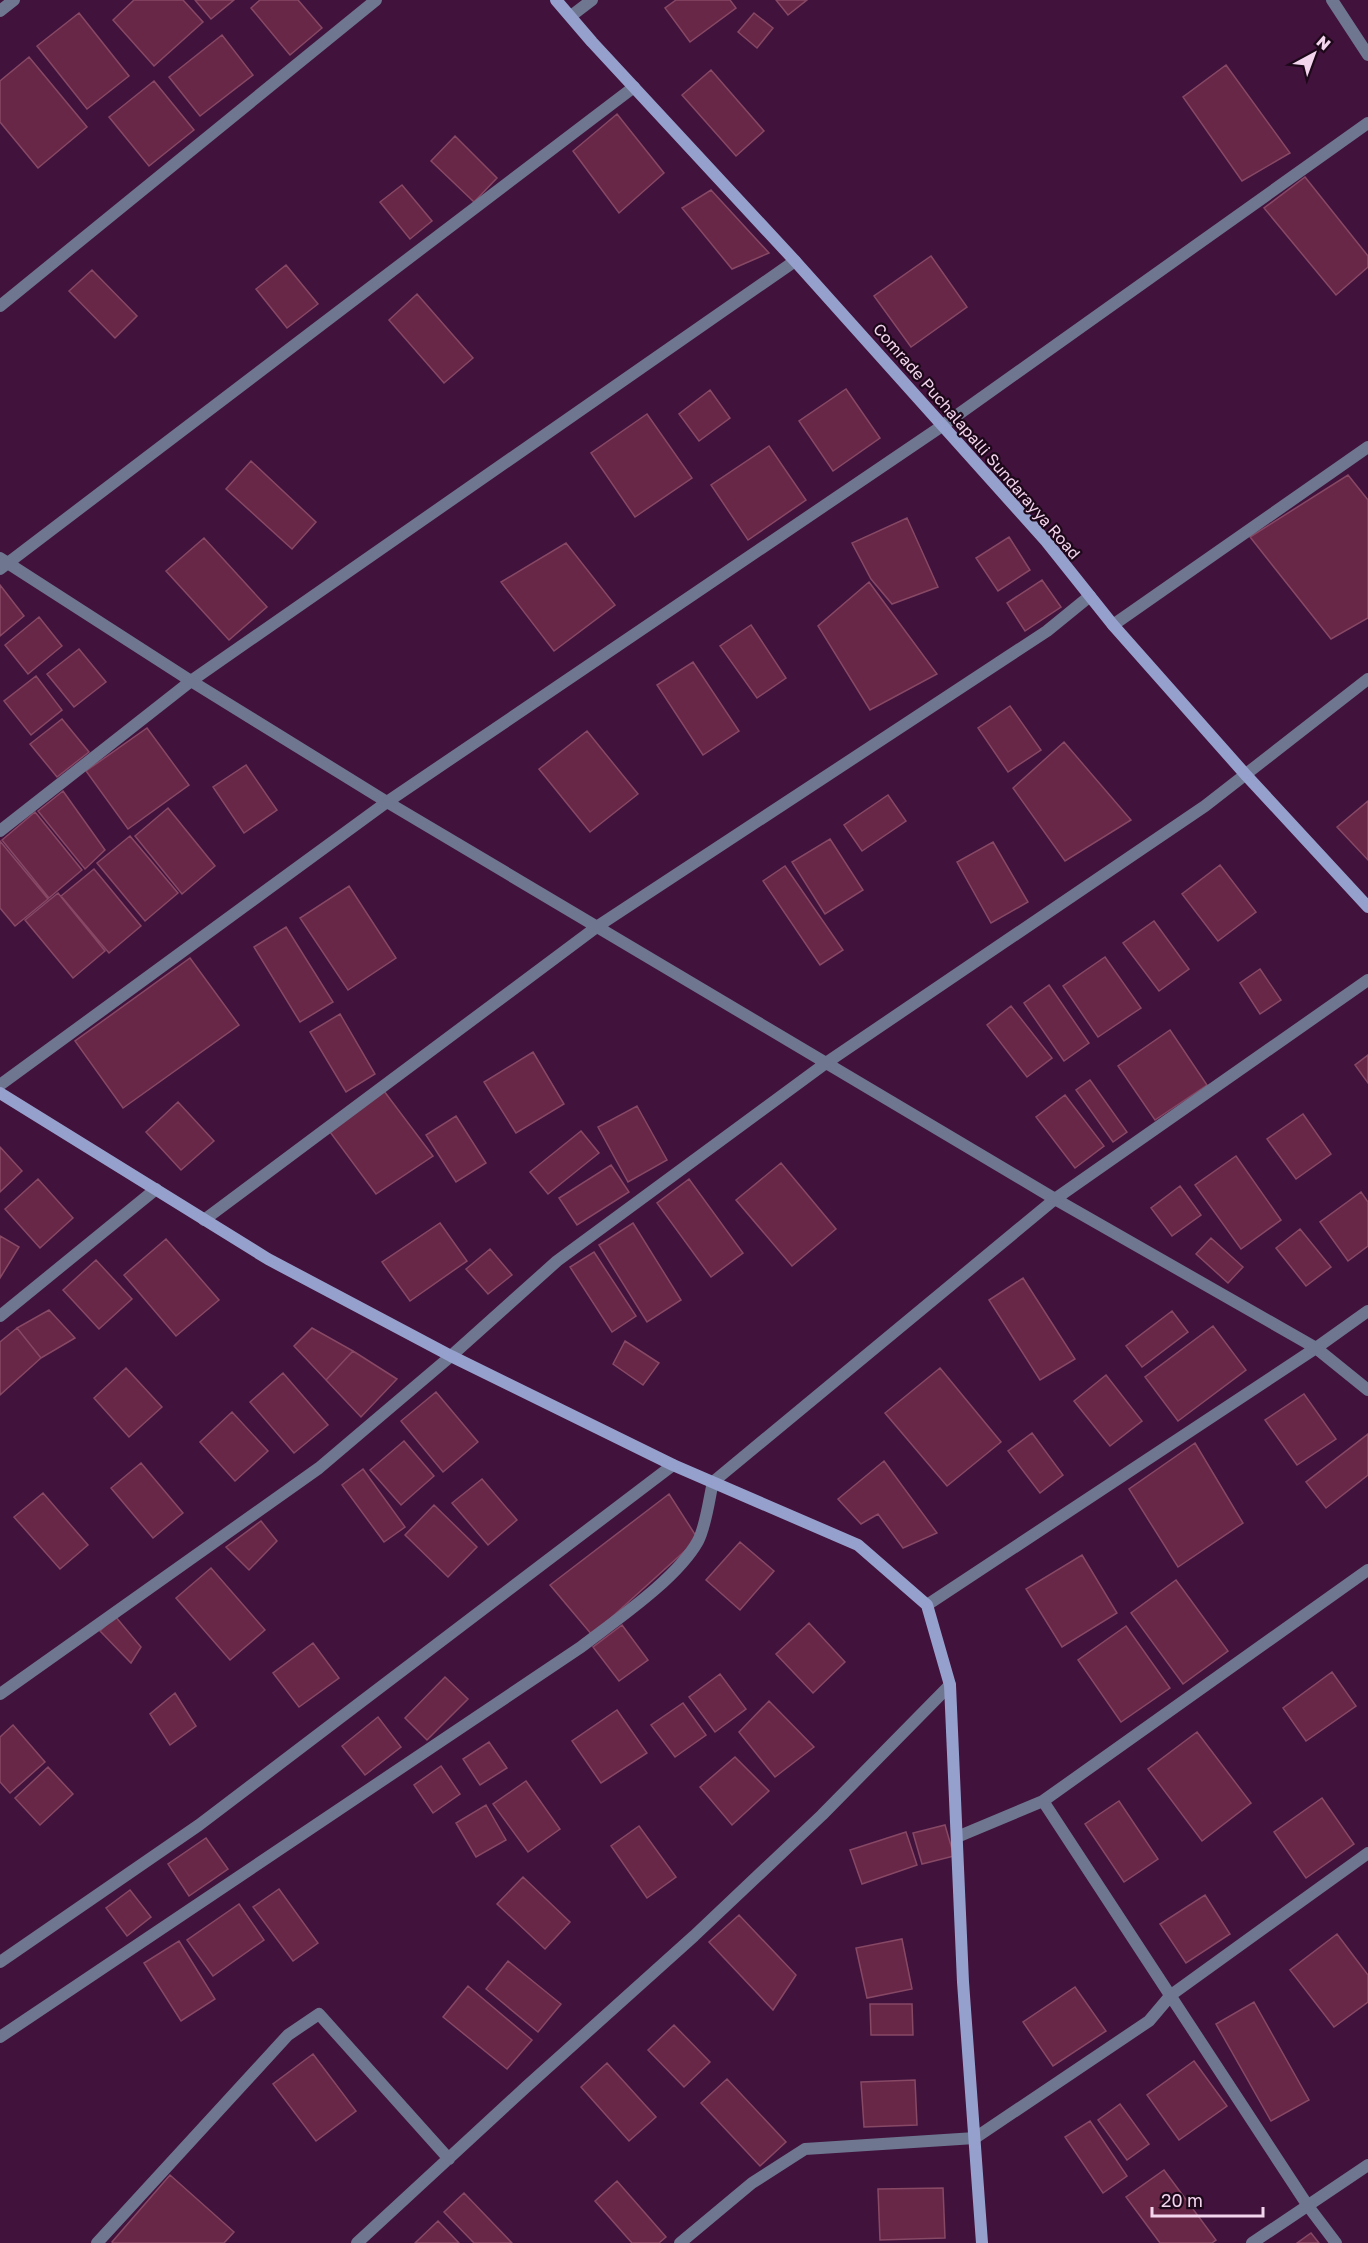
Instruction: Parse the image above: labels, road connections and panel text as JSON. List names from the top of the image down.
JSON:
{
  "streets": {
    "street": ["Comrade Puchalapalli Sundarayya Road"]
  },
  "scale_bar": "20 m",
  "north": "top right"
}
